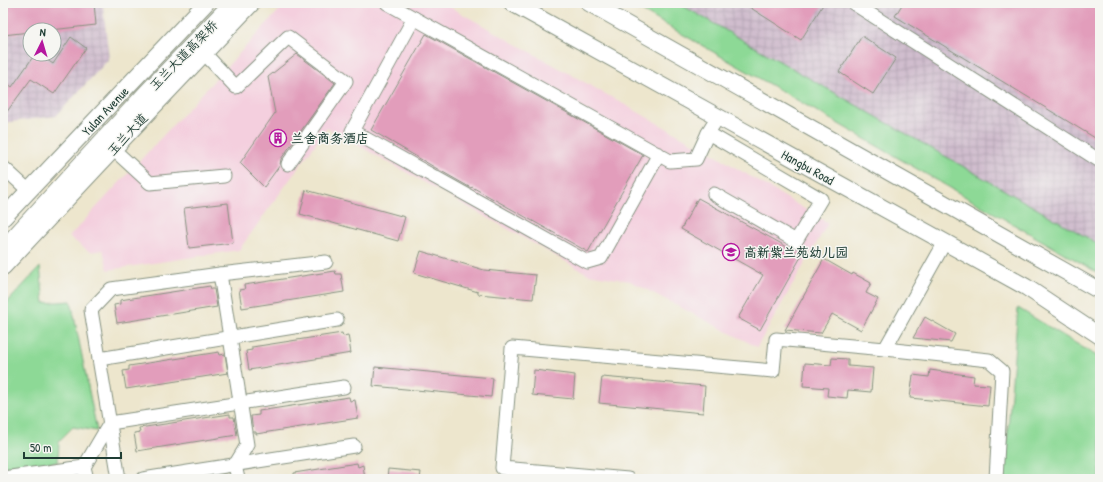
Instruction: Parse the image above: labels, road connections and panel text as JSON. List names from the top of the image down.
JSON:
{
  "streets": {
    "main road": [
      "玉兰大道高架桥",
      "Yulan Avenue",
      "玉兰大道",
      "Hangbu Road"
    ]
  },
  "places": {
    "building": ["兰舍商务酒店"],
    "school or university": ["高新紫兰苑幼儿园"]
  },
  "scale_bar": "50 m",
  "north": "top"
}
